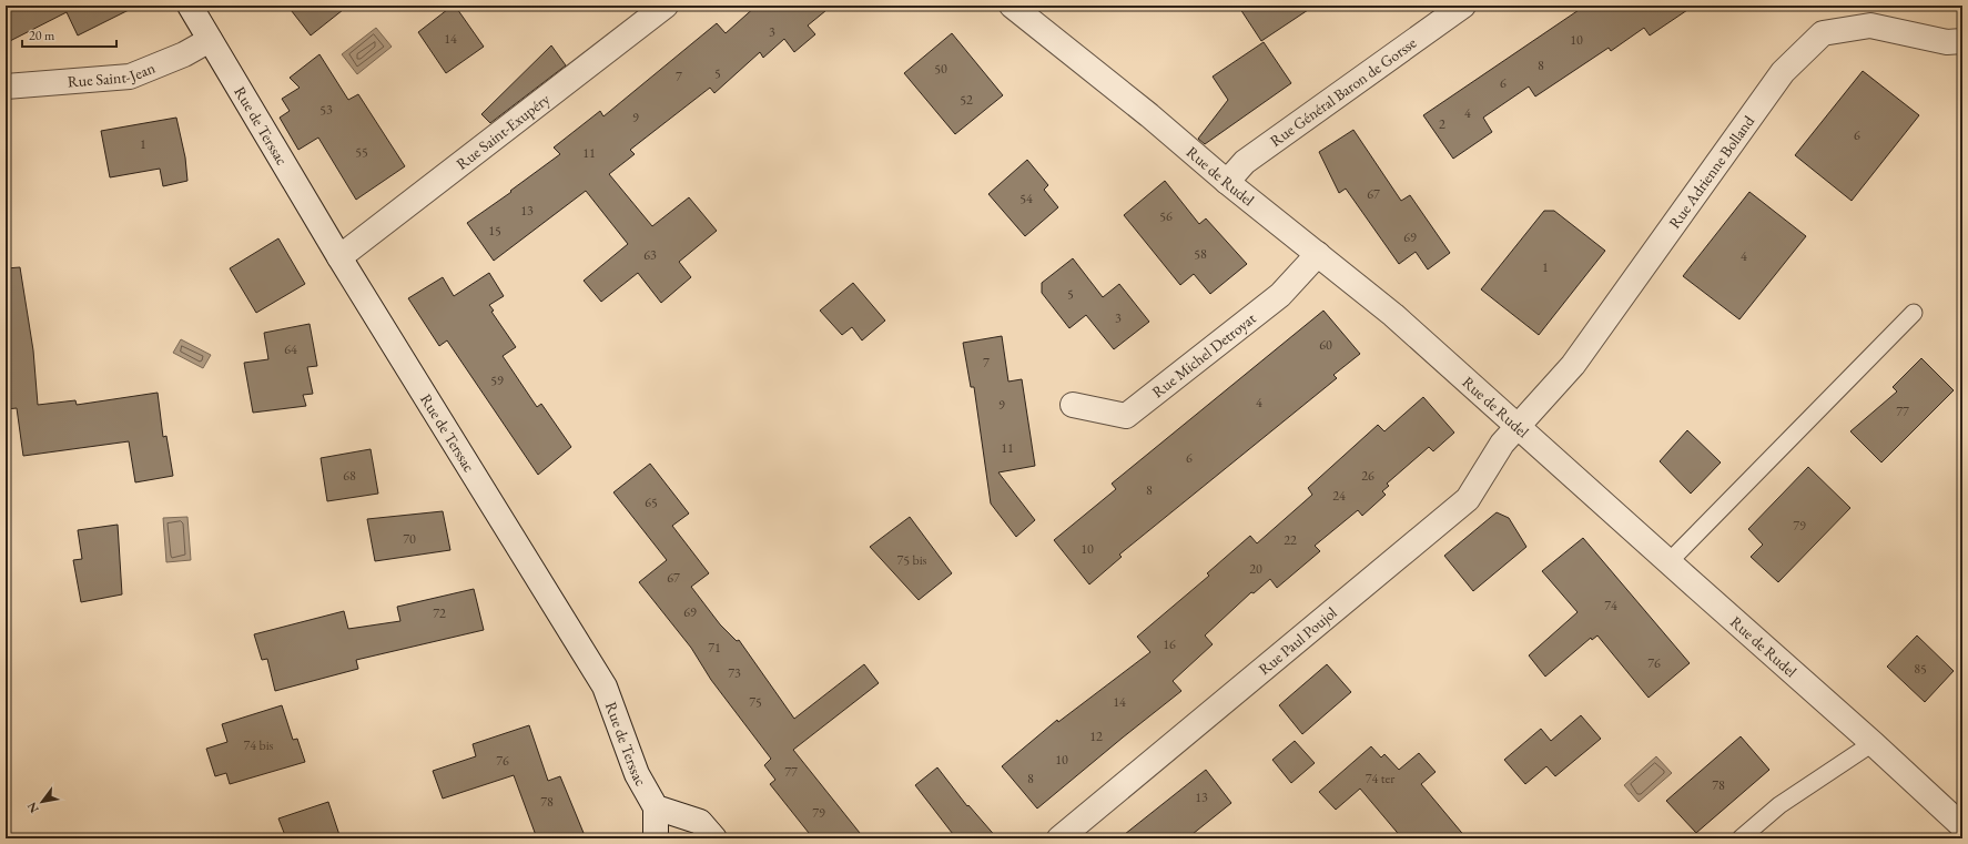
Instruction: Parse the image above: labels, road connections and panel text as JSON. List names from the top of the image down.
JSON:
{
  "streets": {
    "street": [
      "Rue Saint-Jean",
      "Rue Général Baron de Gorsse",
      "Rue de Terssac",
      "Rue Saint-Exupéry",
      "Rue Adrienne Bolland",
      "Rue de Rudel",
      "Rue Michel Detroyat",
      "Rue Paul Poujol"
    ]
  },
  "crossings": [
    ["Rue Saint-Jean", "Rue de Terssac"],
    ["Rue Général Baron de Gorsse", "Rue de Rudel"],
    ["Rue de Terssac", "Rue Saint-Exupéry"],
    ["Rue Adrienne Bolland", "Rue de Rudel"],
    ["Rue Adrienne Bolland", "Rue Paul Poujol"],
    ["Rue de Rudel", "Rue Michel Detroyat"],
    ["Rue de Rudel", "Rue Paul Poujol"]
  ],
  "house_numbers": [
    "3",
    "14",
    "10",
    "8",
    "50",
    "5",
    "7",
    "6",
    "52",
    "53",
    "4",
    "9",
    "2",
    "6",
    "1",
    "55",
    "11",
    "67",
    "54",
    "13",
    "56",
    "15",
    "69",
    "58",
    "63",
    "4",
    "1",
    "5",
    "3",
    "60",
    "64",
    "7",
    "59",
    "4",
    "9",
    "77",
    "11",
    "6",
    "68",
    "26",
    "8",
    "24",
    "65",
    "79",
    "70",
    "22",
    "10",
    "75 bis",
    "20",
    "67",
    "74",
    "69",
    "72",
    "16",
    "71",
    "76",
    "85",
    "73",
    "75",
    "14",
    "12",
    "74 bis",
    "10",
    "76",
    "77",
    "8",
    "74 ter",
    "78",
    "13",
    "78",
    "79"
  ],
  "scale_bar": "20 m",
  "north": "bottom left"
}
